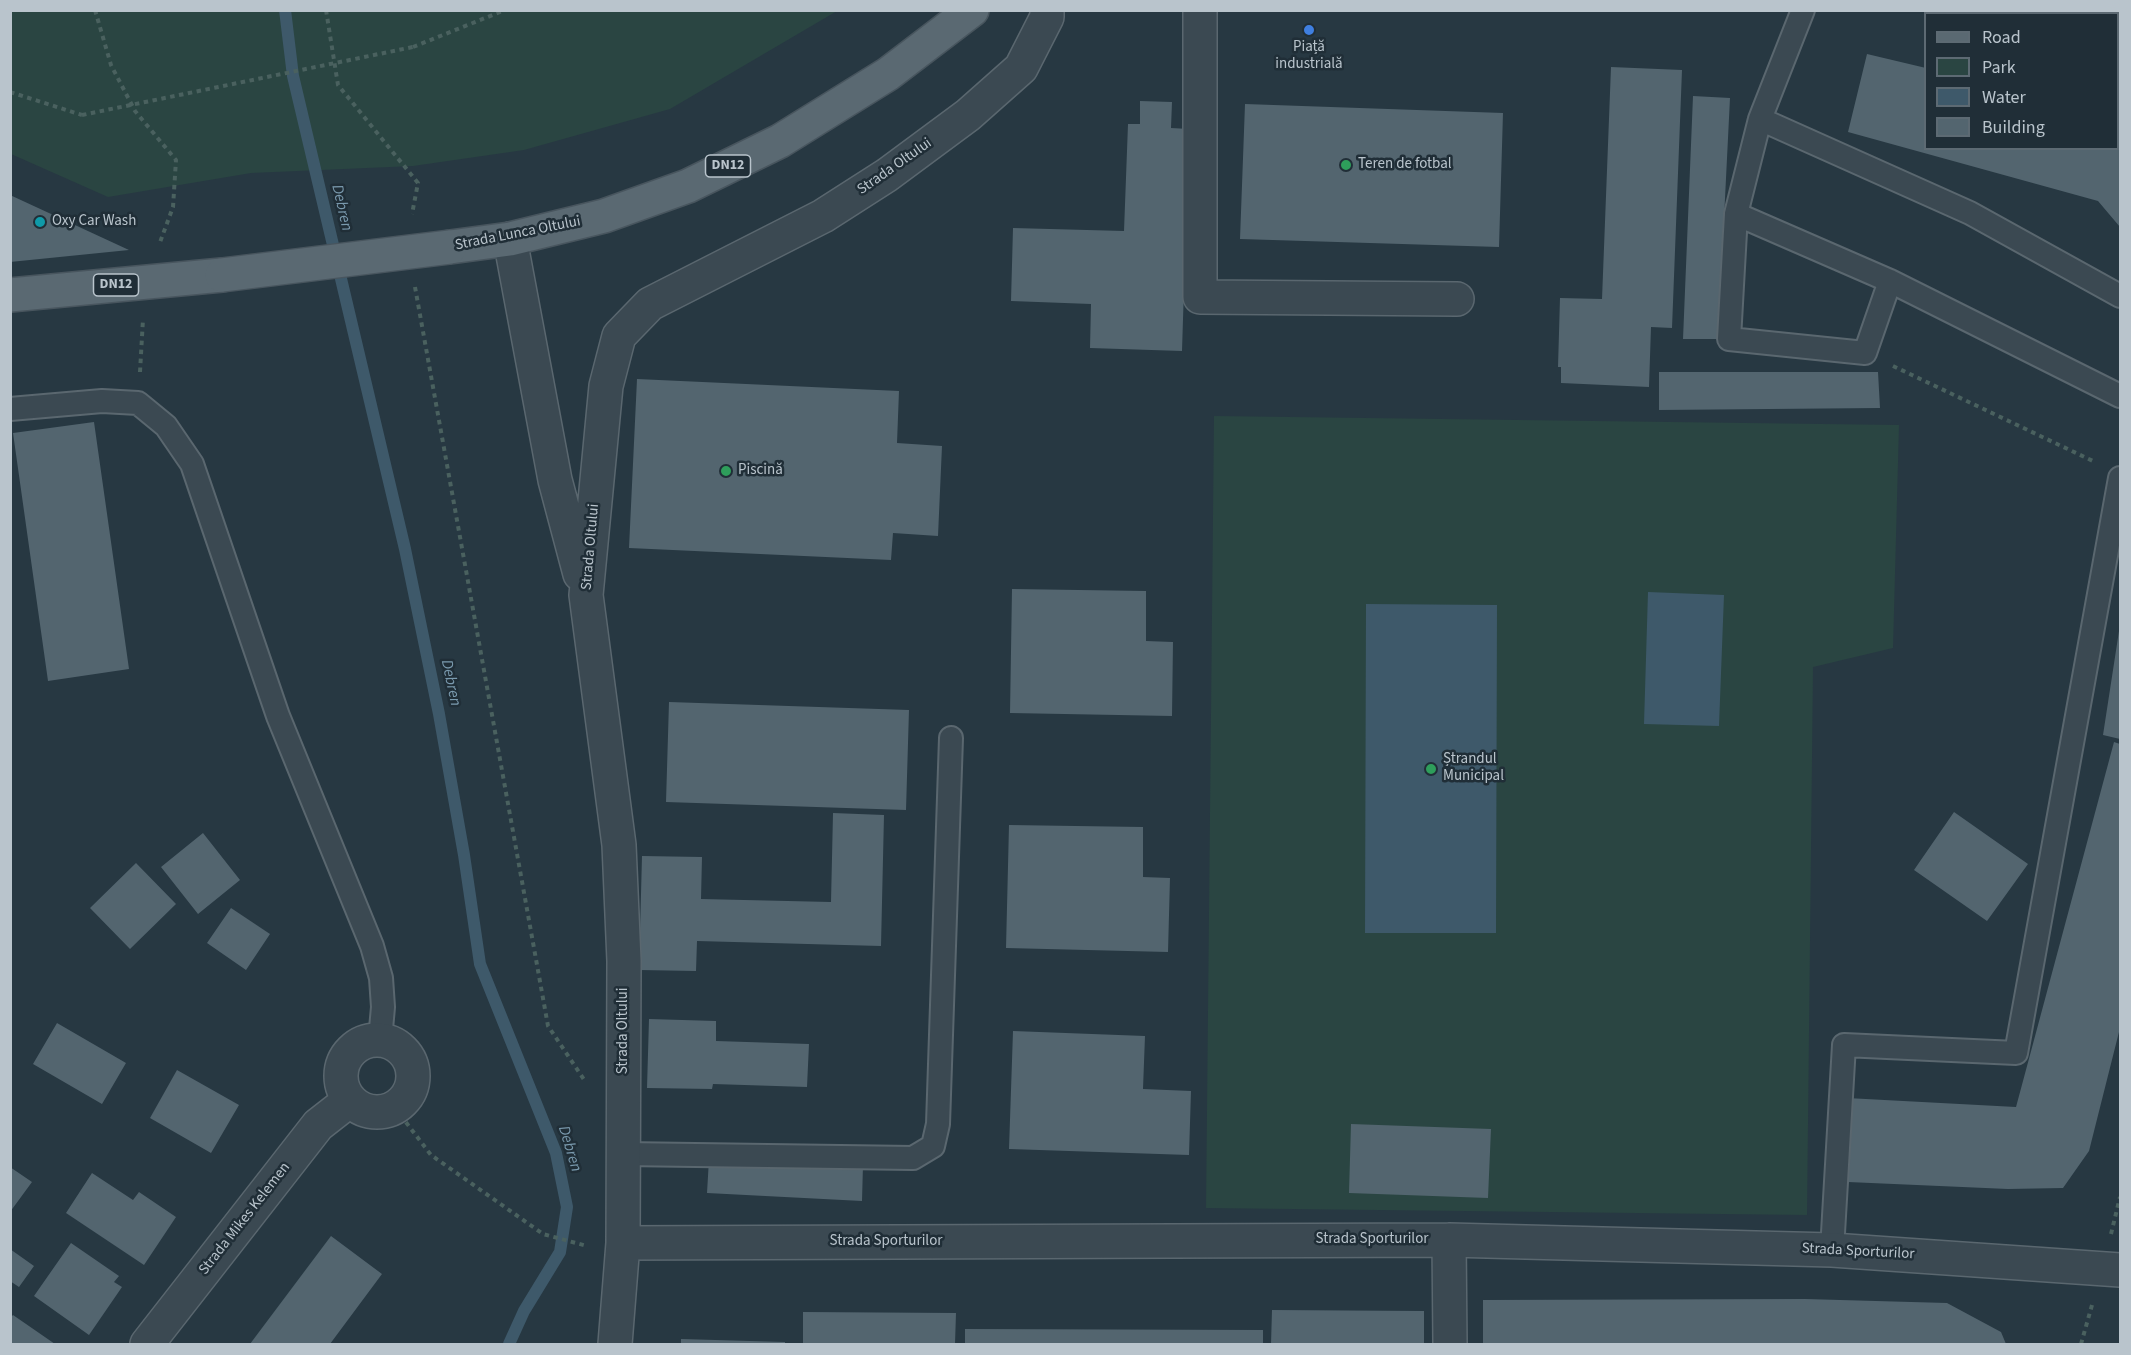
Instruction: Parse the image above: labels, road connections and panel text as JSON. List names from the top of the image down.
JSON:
{
  "streets": {
    "main road": ["DN12", "Strada Lunca Oltului"],
    "street": ["Strada Oltului", "Strada Mikes Kelemen", "Strada Sporturilor"]
  },
  "crossings": [
    ["Strada Oltului", "Strada Sporturilor"]
  ],
  "water": ["Debren"],
  "places": [
    "Piață industrială",
    "Teren de fotbal",
    "Oxy Car Wash",
    "Piscină",
    "Ștrandul Municipal"
  ],
  "legend": [
    "Road",
    "Park",
    "Water",
    "Building"
  ]
}
